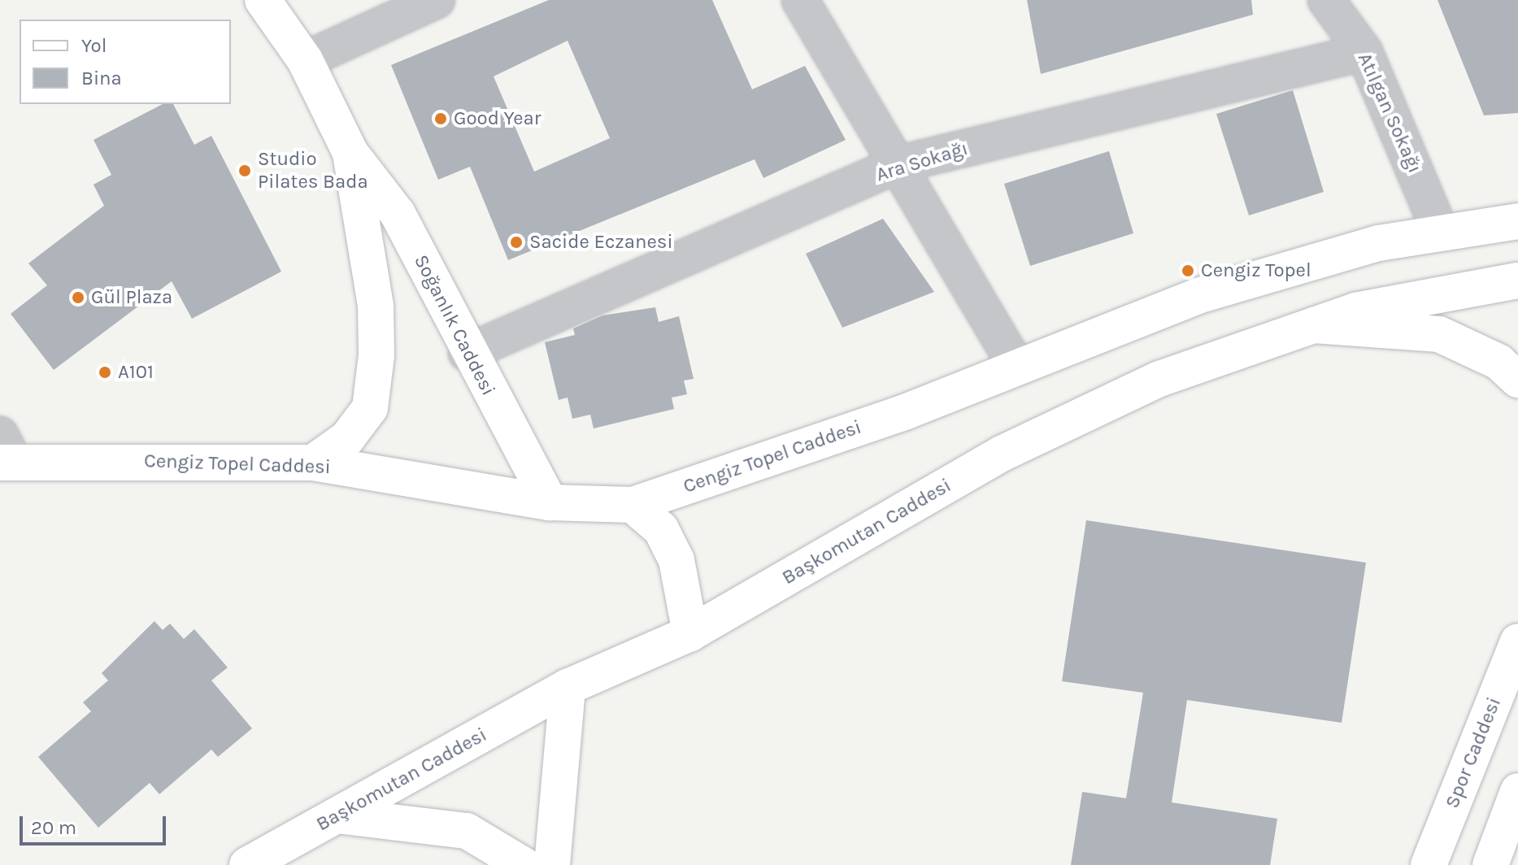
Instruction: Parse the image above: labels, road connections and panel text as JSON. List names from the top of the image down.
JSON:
{
  "streets": {
    "street": [
      "Atılgan Sokağı",
      "Ara Sokağı",
      "Soğanlık Caddesi",
      "Cengiz Topel Caddesi",
      "Başkomutan Caddesi",
      "Spor Caddesi"
    ]
  },
  "crossings": [
    ["Atılgan Sokağı", "Ara Sokağı"],
    ["Atılgan Sokağı", "Cengiz Topel Caddesi"],
    ["Ara Sokağı", "Soğanlık Caddesi"],
    ["Soğanlık Caddesi", "Cengiz Topel Caddesi"]
  ],
  "places": [
    "Good Year",
    "Studio Pilates Bada",
    "Sacide Eczanesi",
    "Cengiz Topel",
    "Gül Plaza",
    "A101"
  ],
  "legend": ["Yol", "Bina"],
  "scale_bar": "20 m"
}
